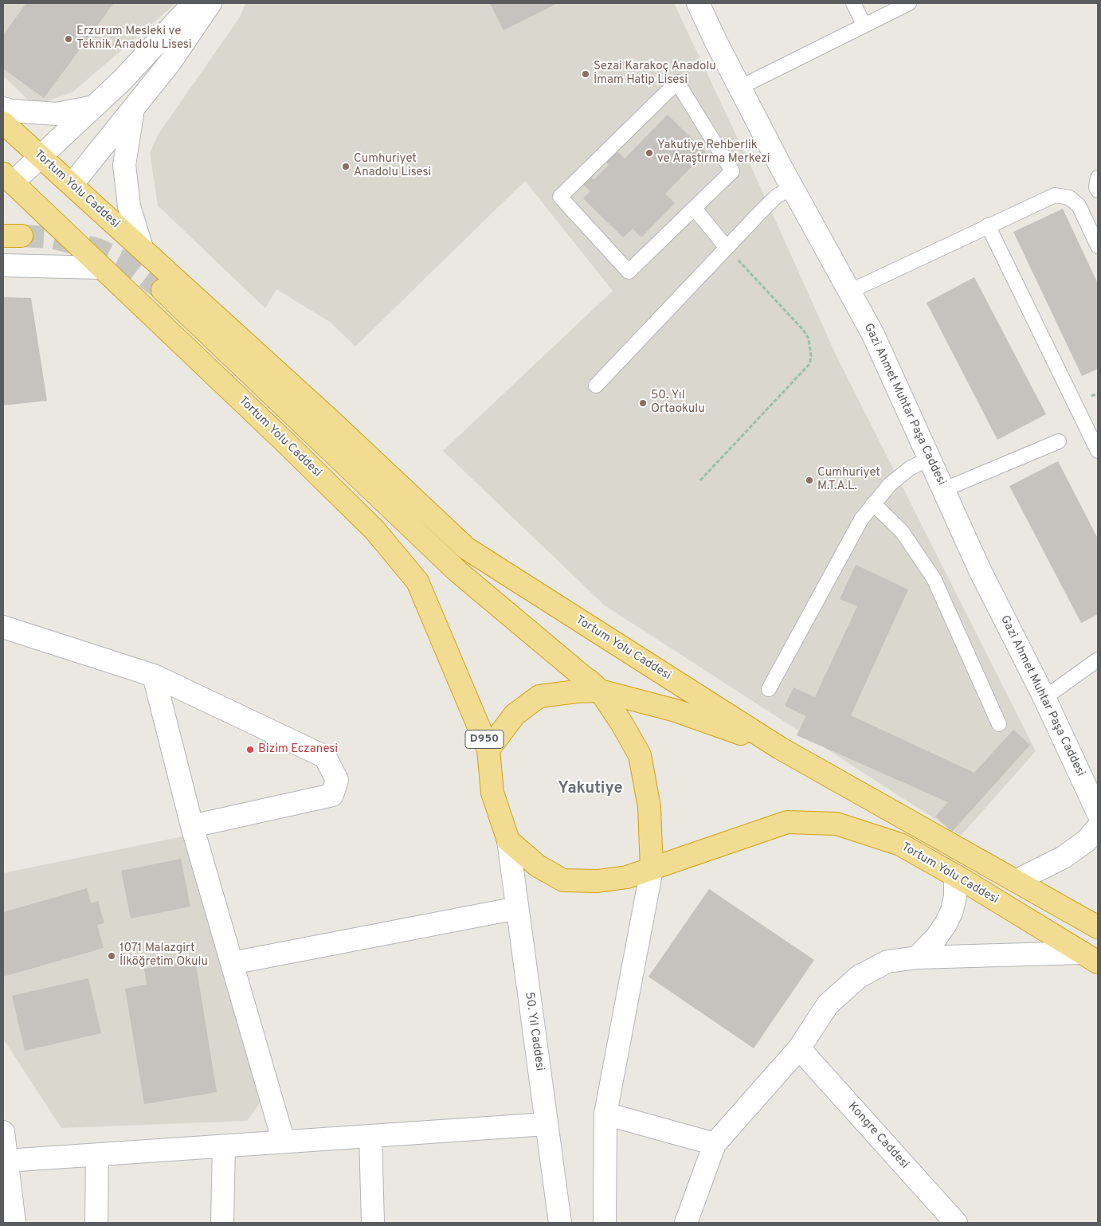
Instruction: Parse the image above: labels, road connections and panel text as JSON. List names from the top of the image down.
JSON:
{
  "streets": {
    "highway": ["Tortum Yolu Caddesi", "D950"],
    "street": ["Gazi Ahmet Muhtar Paşa Caddesi", "50. Yıl Caddesi", "Kongre Caddesi"]
  },
  "crossings": [
    ["Tortum Yolu Caddesi", "50. Yıl Caddesi"]
  ],
  "districts": ["Yakutiye"],
  "places": [
    "Erzurum Mesleki ve Teknik Anadolu Lisesi",
    "Sezai Karakoç Anadolu İmam Hatip Lisesi",
    "Yakutiye Rehberlik ve Araştırma Merkezi",
    "Cumhuriyet Anadolu Lisesi",
    "50. Yıl Ortaokulu",
    "Cumhuriyet M.T.A.L.",
    "Bizim Eczanesi",
    "1071 Malazgirt İlköğretim Okulu"
  ]
}
